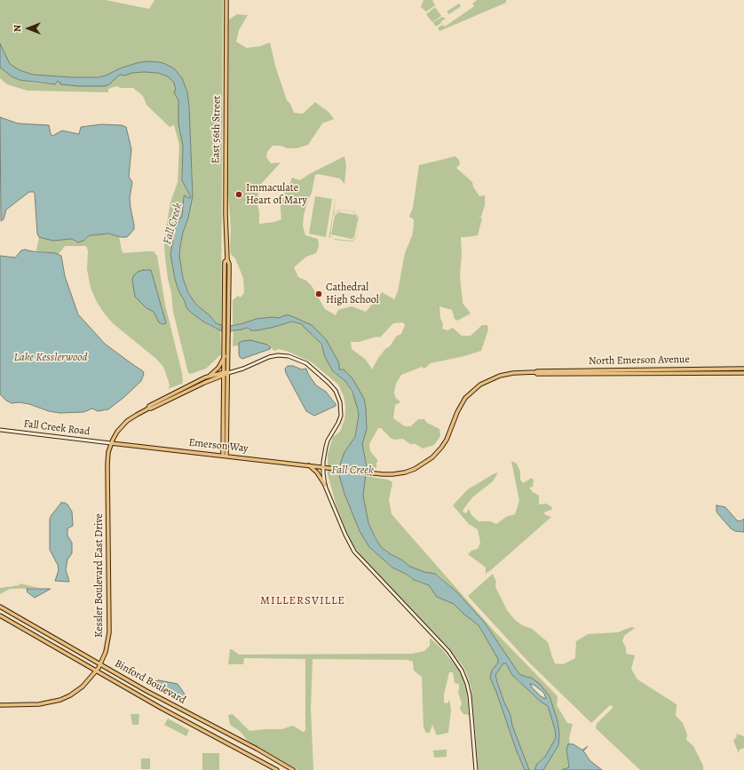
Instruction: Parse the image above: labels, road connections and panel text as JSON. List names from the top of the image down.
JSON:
{
  "streets": {
    "main road": [
      "East 56th Street",
      "North Emerson Avenue",
      "Fall Creek Road",
      "Emerson Way",
      "Kessler Boulevard East Drive",
      "Binford Boulevard"
    ]
  },
  "crossings": [
    ["East 56th Street", "North Emerson Avenue"],
    ["East 56th Street", "Emerson Way"],
    ["East 56th Street", "Kessler Boulevard East Drive"],
    ["North Emerson Avenue", "Emerson Way"],
    ["North Emerson Avenue", "Kessler Boulevard East Drive"],
    ["Fall Creek Road", "Emerson Way"],
    ["Fall Creek Road", "Kessler Boulevard East Drive"],
    ["Emerson Way", "Kessler Boulevard East Drive"],
    ["Kessler Boulevard East Drive", "Binford Boulevard"]
  ],
  "districts": ["MILLERSVILLE"],
  "water": ["Fall Creek", "Lake Kesslerwood"],
  "places": ["Immaculate Heart of Mary", "Cathedral High School"],
  "north": "left"
}
